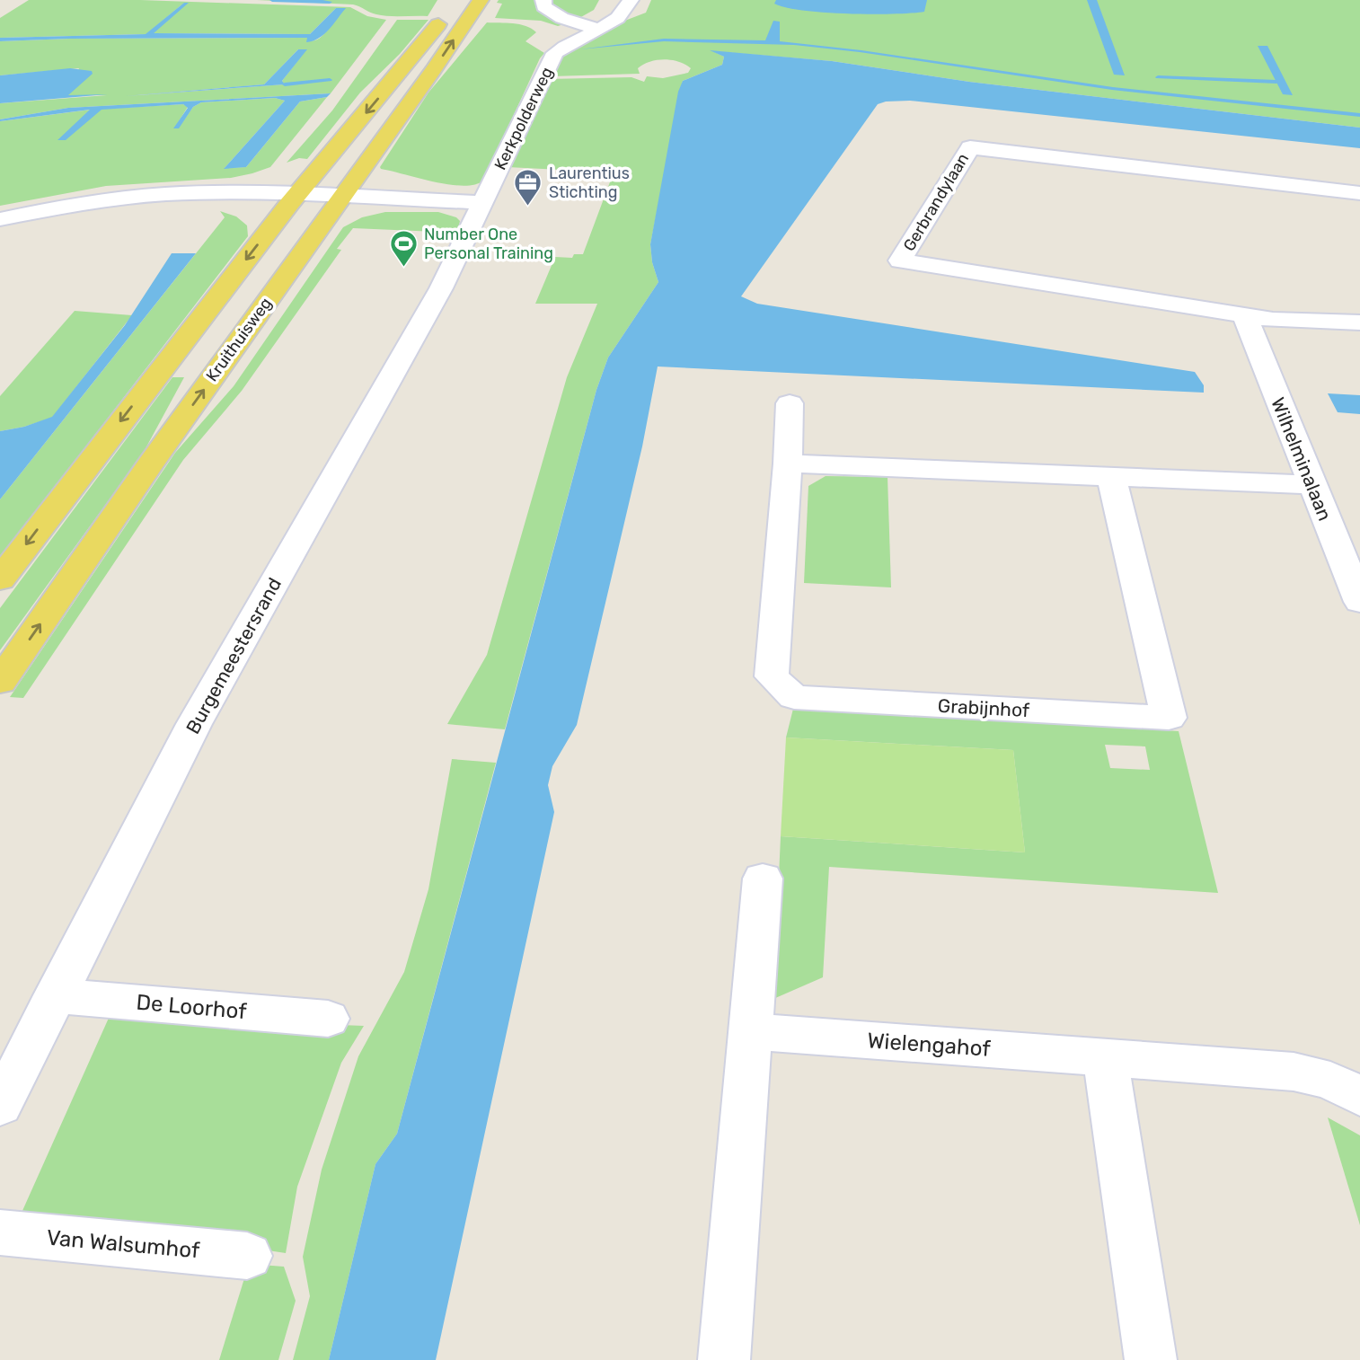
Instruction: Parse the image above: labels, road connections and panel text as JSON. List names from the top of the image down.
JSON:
{
  "streets": {
    "main road": ["Kruithuisweg"],
    "street": [
      "Kerkpolderweg",
      "Gerbrandylaan",
      "Wilhelminalaan",
      "Burgemeestersrand",
      "Grabijnhof",
      "De Loorhof",
      "Wielengahof",
      "Van Walsumhof"
    ]
  },
  "crossings": [
    ["Kerkpolderweg", "Burgemeestersrand"],
    ["Gerbrandylaan", "Wilhelminalaan"],
    ["Burgemeestersrand", "De Loorhof"]
  ],
  "places": {
    "office": ["Laurentius Stichting"],
    "sports": ["Number One Personal Training"]
  }
}
